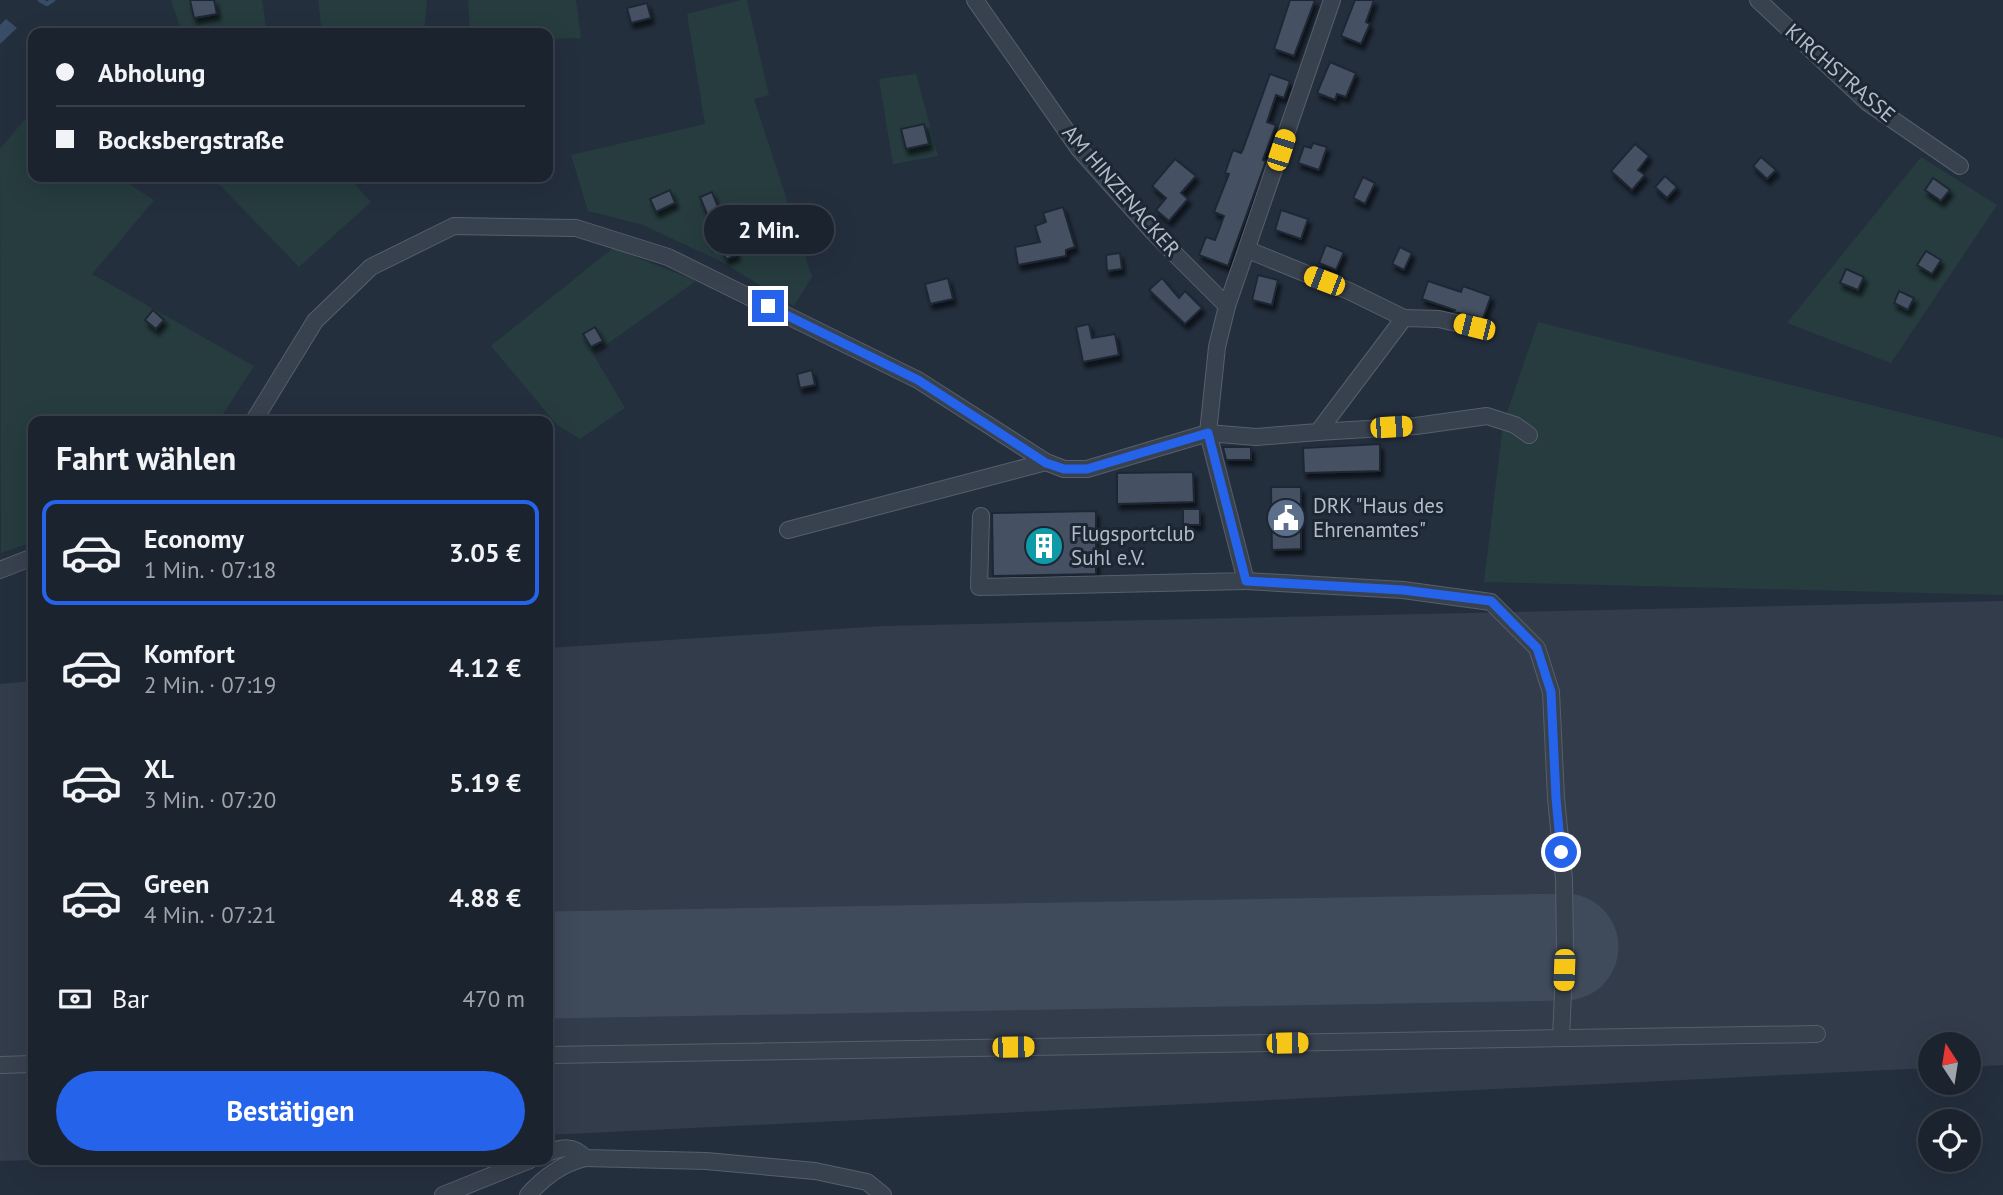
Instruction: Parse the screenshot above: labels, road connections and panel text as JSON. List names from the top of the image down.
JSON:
{
  "streets": {
    "street": ["KIRCHSTRASSE", "AM HINZENACKER"]
  },
  "places": {
    "public building": ["DRK \"Haus des Ehrenamtes\""],
    "building": ["Flugsportclub Suhl e.V."]
  },
  "north": "top",
  "page": {
    "banner": ["Abholung", "Bocksbergstraße"],
    "bubble": "2 Min.",
    "heading": "Fahrt wählen",
    "list": [
      {
        "name": "Economy",
        "note": "1 Min. · 07:18",
        "value": "3.05 €"
      },
      {
        "name": "Komfort",
        "note": "2 Min. · 07:19",
        "value": "4.12 €"
      },
      {
        "name": "XL",
        "note": "3 Min. · 07:20",
        "value": "5.19 €"
      },
      {
        "name": "Green",
        "note": "4 Min. · 07:21",
        "value": "4.88 €"
      }
    ],
    "pay": ["Bar", "470 m"],
    "buttons": "Bestätigen"
  }
}
